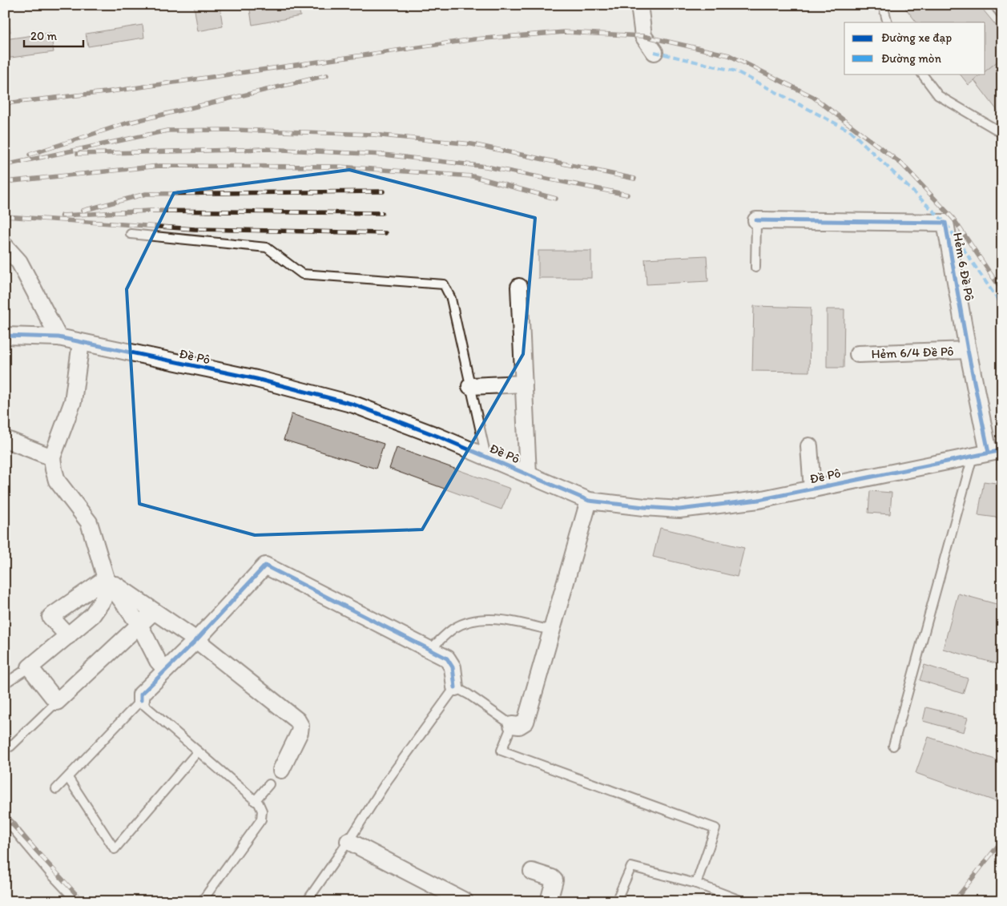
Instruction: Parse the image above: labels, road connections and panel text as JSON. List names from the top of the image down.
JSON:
{
  "streets": {
    "street": ["Hẻm 6 Đề Pô", "Hẻm 6/4 Đề Pô", "Đề Pô"]
  },
  "crossings": [
    ["Hẻm 6 Đề Pô", "Hẻm 6/4 Đề Pô"],
    ["Hẻm 6 Đề Pô", "Đề Pô"]
  ],
  "legend": ["Đường xe đạp", "Đường mòn"],
  "scale_bar": "20 m"
}
